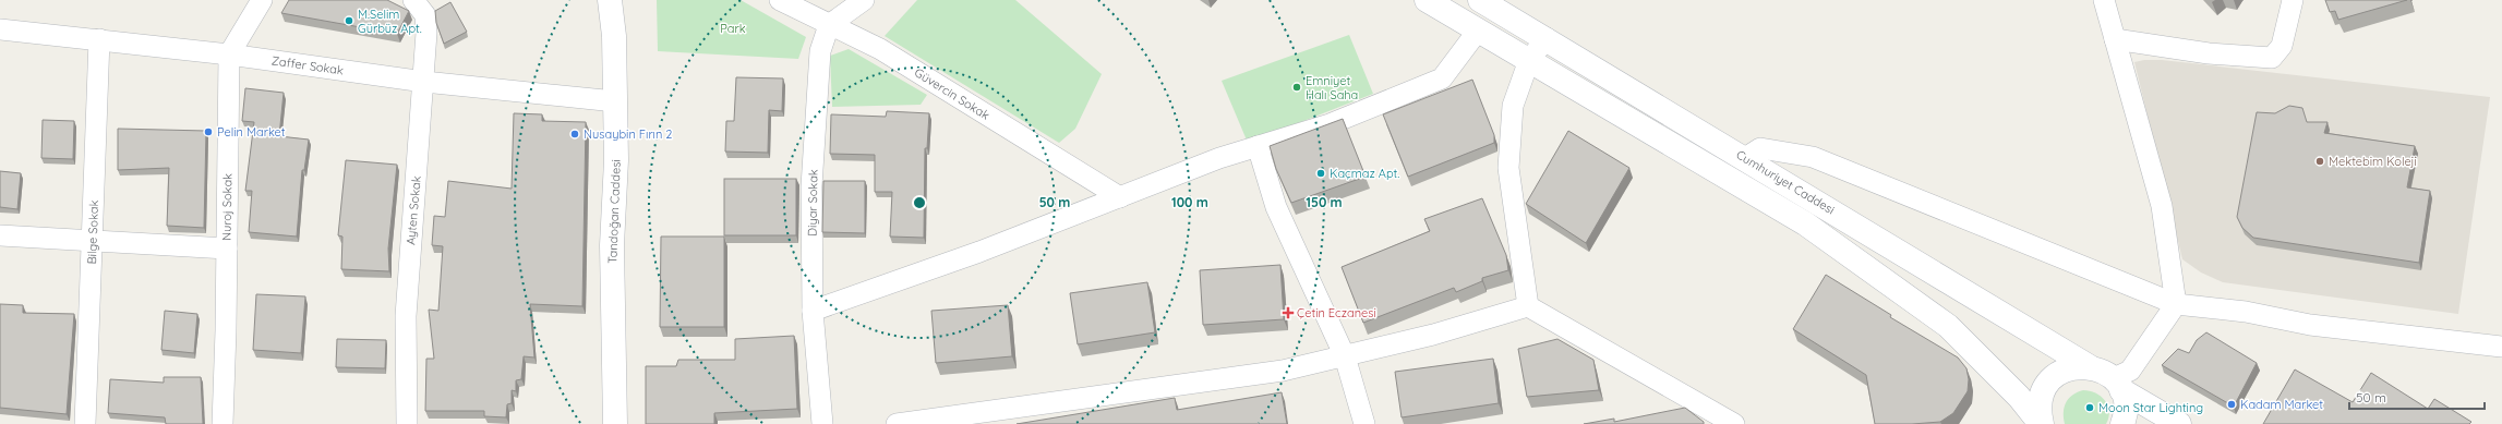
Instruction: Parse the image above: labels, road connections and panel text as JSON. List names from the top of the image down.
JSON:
{
  "streets": {
    "main road": ["Cumhuriyet Caddesi", "Tandoğan Caddesi"],
    "street": [
      "Zaffer Sokak",
      "Güvercin Sokak",
      "Diyar Sokak",
      "Nuroj Sokak",
      "Ayten Sokak",
      "Bilge Sokak"
    ]
  },
  "crossings": [
    ["Zaffer Sokak", "Nuroj Sokak"],
    ["Zaffer Sokak", "Ayten Sokak"],
    ["Zaffer Sokak", "Tandoğan Caddesi"],
    ["Zaffer Sokak", "Bilge Sokak"],
    ["Güvercin Sokak", "Diyar Sokak"]
  ],
  "parks": ["Park"],
  "places": {
    "other": [
      "M.Selim Gürbüz Apt.",
      "Emniyet Halı Saha",
      "Pelin Market",
      "Nusaybin Fırın 2",
      "Mektebim Koleji",
      "Kaçmaz Apt.",
      "Kadam Market",
      "Moon Star Lighting"
    ],
    "health": ["Çetin Eczanesi"]
  },
  "scale_bar": "50 m",
  "rings": ["50 m", "100 m", "150 m"]
}
